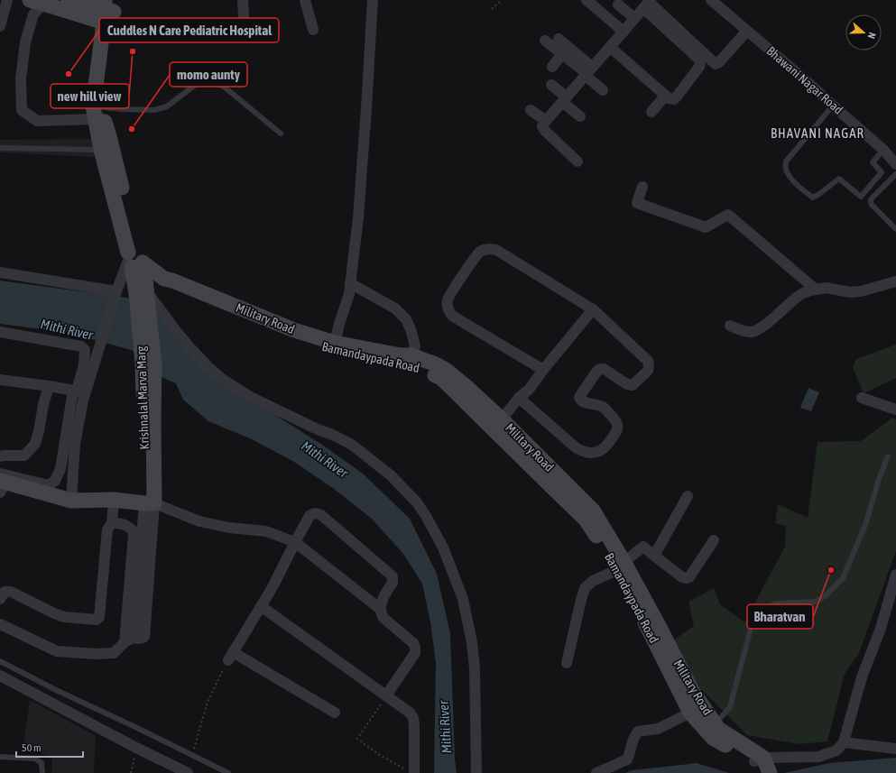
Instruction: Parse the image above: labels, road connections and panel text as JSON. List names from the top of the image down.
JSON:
{
  "streets": {
    "street": [
      "Bhawani Nagar Road",
      "Military Road",
      "Bamandaypada Road",
      "Krishnalal Marva Marg"
    ]
  },
  "crossings": [
    ["Military Road", "Bamandaypada Road"]
  ],
  "districts": ["BHAVANI NAGAR"],
  "water": ["Mithi River"],
  "places": [
    "new hill view",
    "Cuddles N Care Pediatric Hospital",
    "momo aunty",
    "Bharatvan"
  ],
  "scale_bar": "50 m",
  "north": "right"
}
